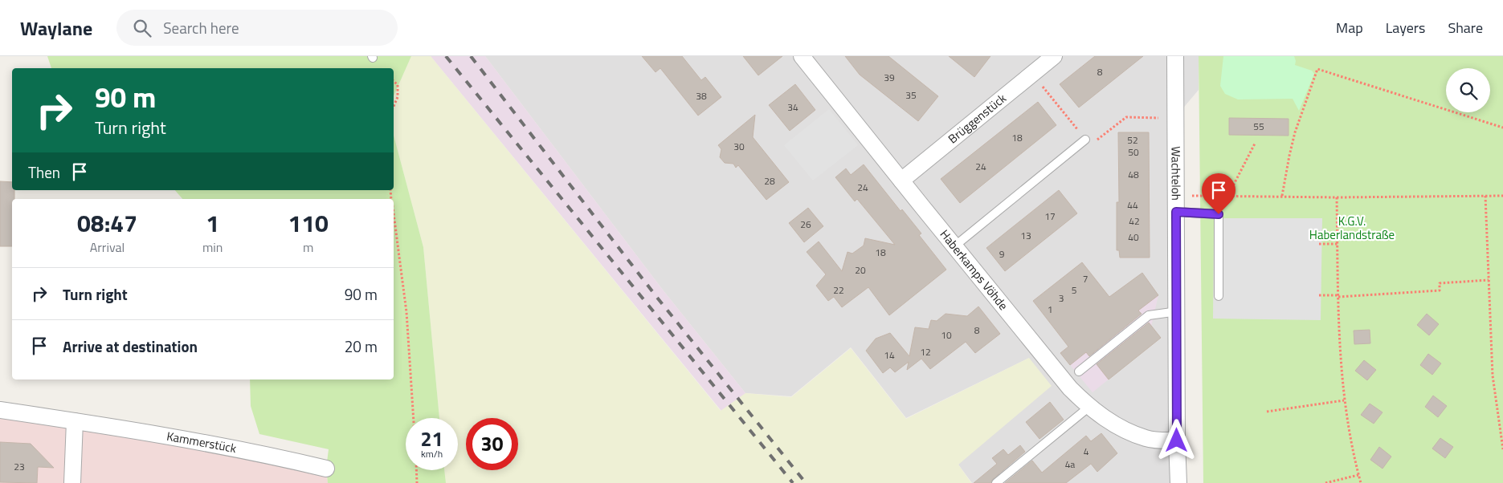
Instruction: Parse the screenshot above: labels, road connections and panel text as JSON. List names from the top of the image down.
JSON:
{
  "streets": {
    "street": [
      "Brüggenstück",
      "Wachteloh",
      "Haberkamps Vöhde",
      "Kammerstück"
    ]
  },
  "crossings": [
    ["Brüggenstück", "Haberkamps Vöhde"],
    ["Wachteloh", "Haberkamps Vöhde"]
  ],
  "parks": ["K.G.V. Haberlandstraße"],
  "house_numbers": [
    "8",
    "39",
    "35",
    "38",
    "34",
    "55",
    "18",
    "52",
    "30",
    "50",
    "24",
    "48",
    "28",
    "24",
    "44",
    "17",
    "42",
    "26",
    "13",
    "40",
    "18",
    "9",
    "20",
    "7",
    "22",
    "5",
    "3",
    "1",
    "8",
    "10",
    "12",
    "14",
    "4",
    "4a",
    "23"
  ],
  "page": {
    "header": "Waylane",
    "search": "Search here",
    "nav": ["Map", "Layers", "Share"],
    "turn": ["90 m", "Turn right"],
    "then": "Then",
    "eta": [
      "08:47",
      "Arrival",
      "1",
      "min",
      "110",
      "m"
    ],
    "list": [
      {
        "name": "Turn right",
        "value": "90 m"
      },
      {
        "name": "Arrive at destination",
        "value": "20 m"
      }
    ],
    "speed": "21 km/h",
    "limit": "30"
  }
}
